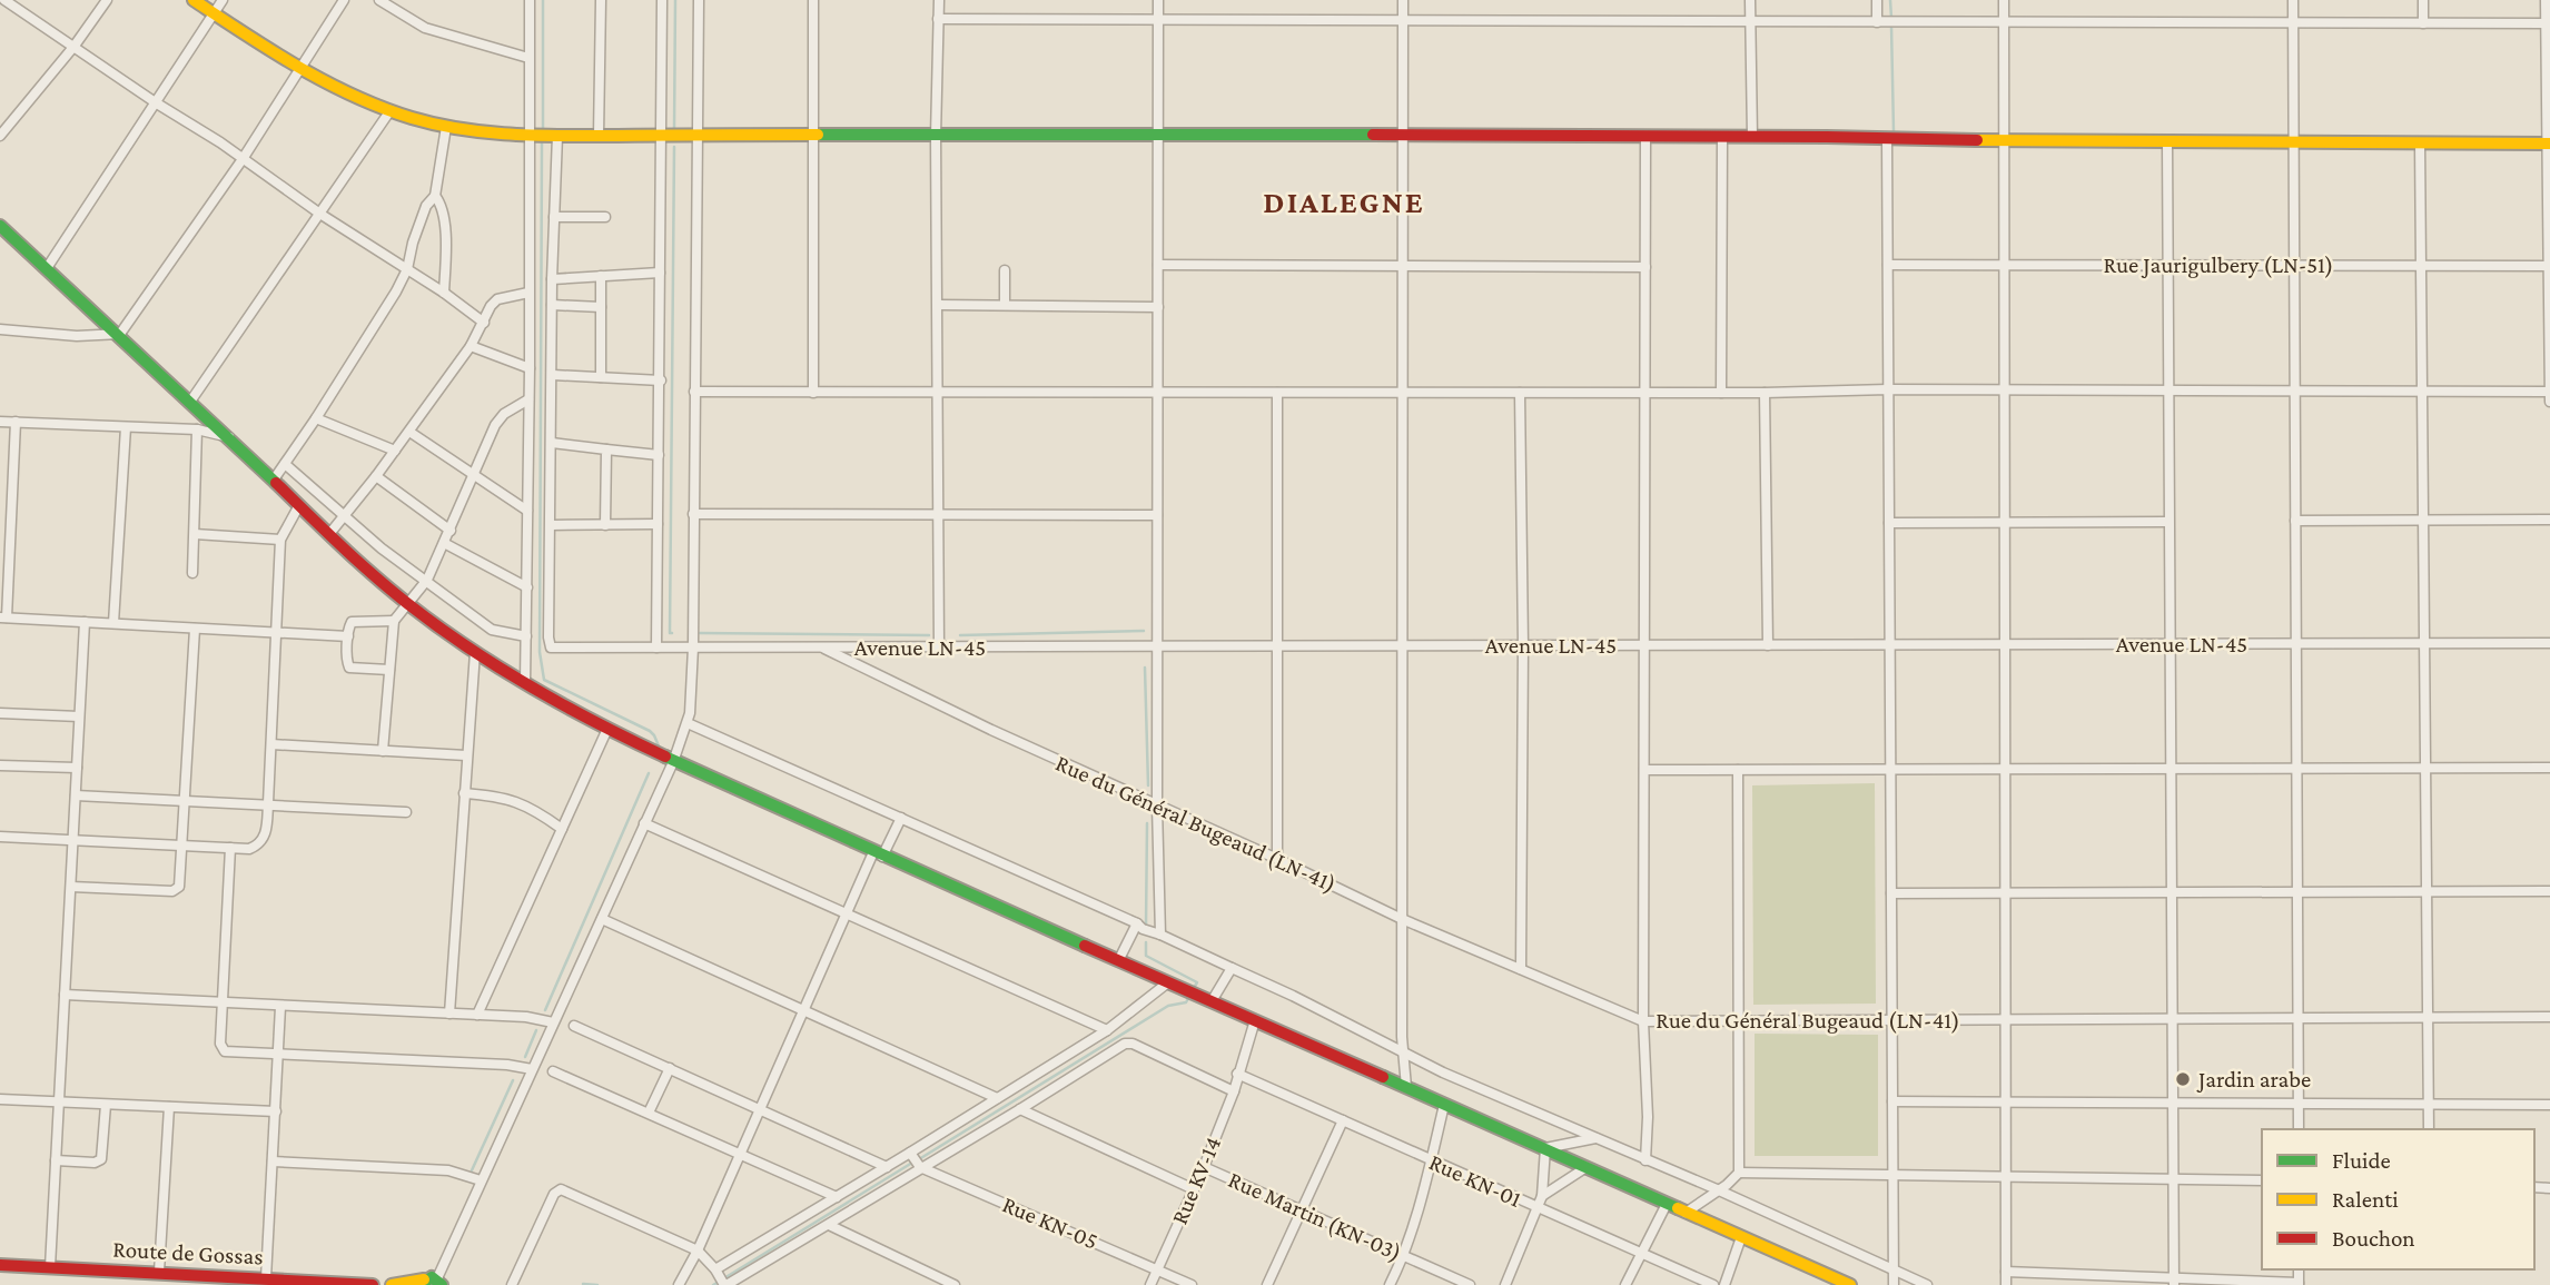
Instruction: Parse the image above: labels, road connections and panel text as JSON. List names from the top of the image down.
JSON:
{
  "streets": {
    "street": [
      "Rue Jaurigulbery (LN-51)",
      "Avenue LN-45",
      "Rue du Général Bugeaud (LN-41)",
      "Rue KV-14",
      "Rue KN-01",
      "Rue Martin (KN-03)",
      "Rue KN-05",
      "Route de Gossas"
    ]
  },
  "crossings": [
    ["Avenue LN-45", "Rue du Général Bugeaud (LN-41)"],
    ["Rue KV-14", "Rue KN-01"],
    ["Rue KV-14", "Rue Martin (KN-03)"],
    ["Rue KV-14", "Rue KN-05"]
  ],
  "districts": ["DIALEGNE"],
  "places": ["Jardin arabe"],
  "legend": ["Fluide", "Ralenti", "Bouchon"]
}
